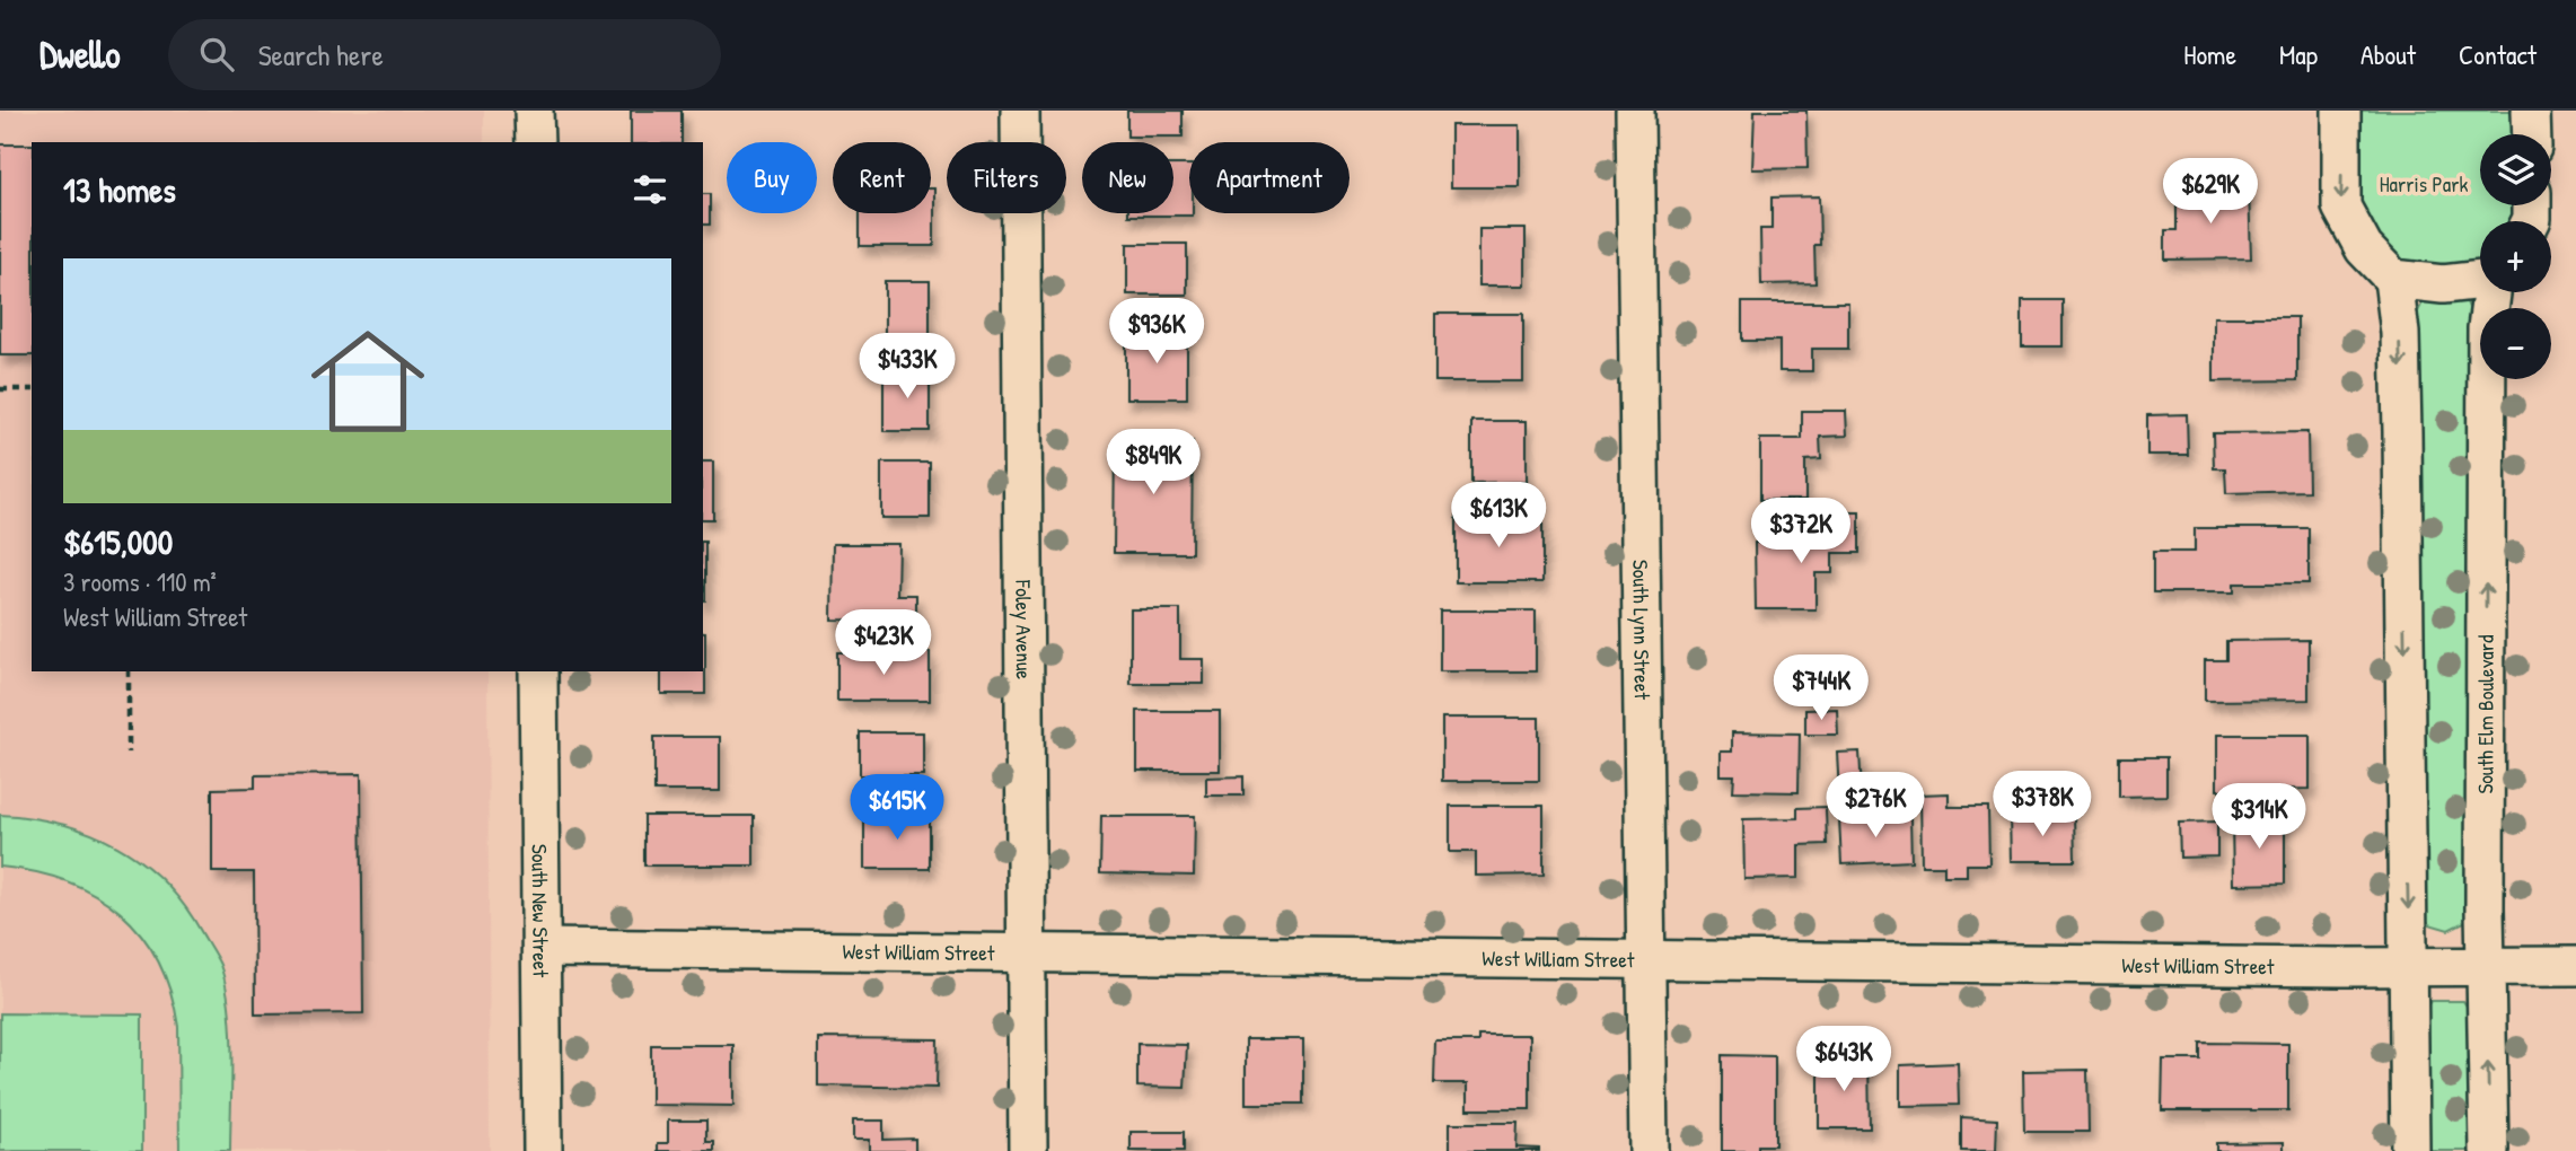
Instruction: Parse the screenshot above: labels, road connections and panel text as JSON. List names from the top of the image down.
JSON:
{
  "streets": {
    "street": [
      "Foley Avenue",
      "South Lynn Street",
      "South Elm Boulevard",
      "South New Street",
      "West William Street"
    ]
  },
  "crossings": [
    ["Foley Avenue", "West William Street"],
    ["South Lynn Street", "West William Street"],
    ["South Elm Boulevard", "West William Street"],
    ["South New Street", "West William Street"]
  ],
  "parks": ["Harris Park"],
  "page": {
    "header": "Dwello",
    "search": "Search here",
    "nav": [
      "Home",
      "Map",
      "About",
      "Contact"
    ],
    "map_buttons": ["+", "−"],
    "chip": [
      "Buy",
      "Rent",
      "Filters",
      "New",
      "Apartment"
    ],
    "heading": "13 homes",
    "price": [
      "$629K",
      "$936K",
      "$433K",
      "$849K",
      "$613K",
      "$372K",
      "$423K",
      "$744K",
      "$378K",
      "$276K",
      "$615K",
      "$314K",
      "$643K"
    ],
    "list": [
      {
        "name": "$615,000",
        "note": "3 rooms · 110 m² · West William Street"
      }
    ]
  }
}
